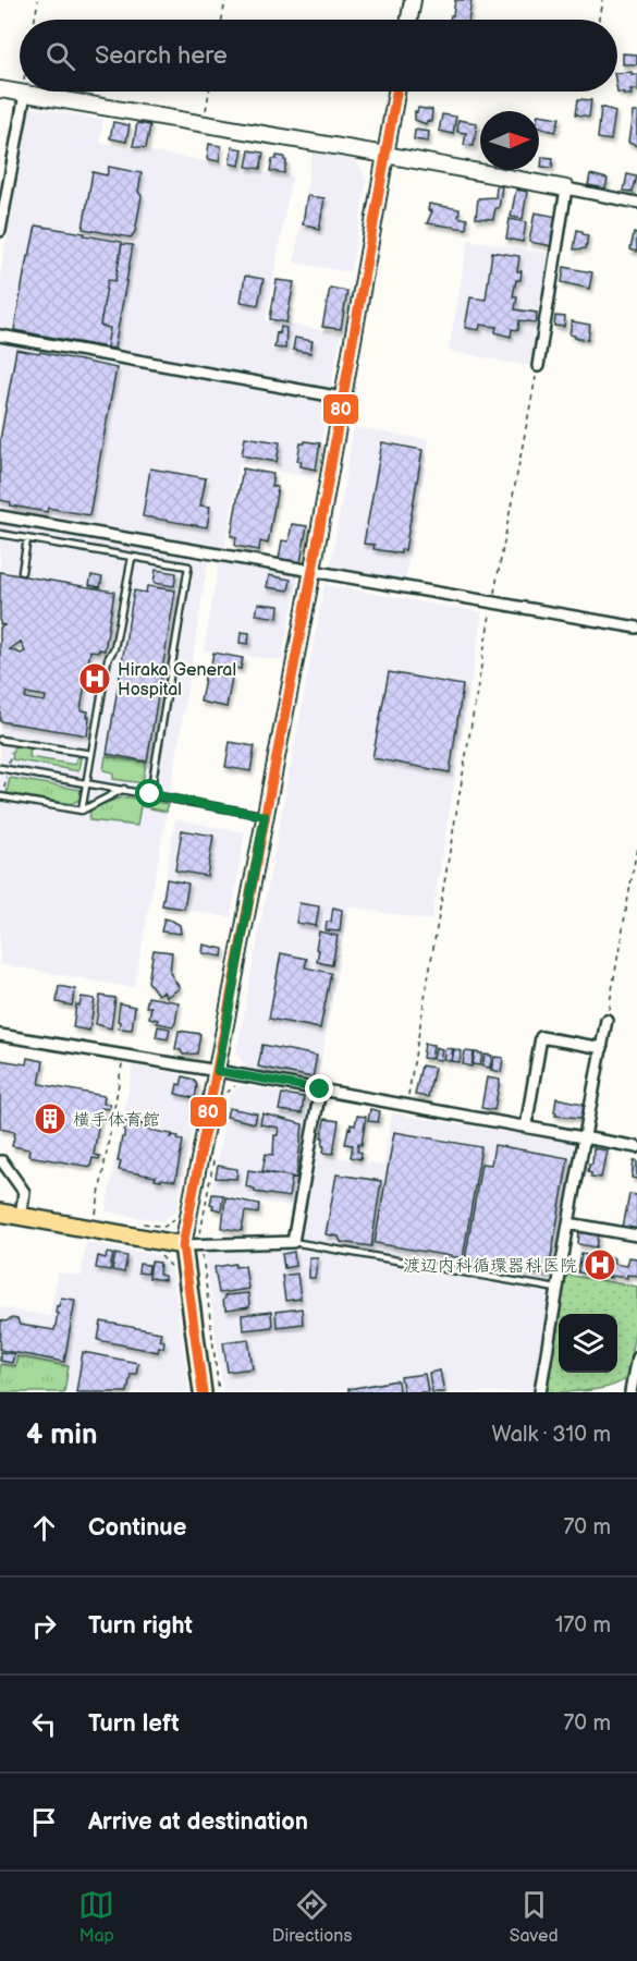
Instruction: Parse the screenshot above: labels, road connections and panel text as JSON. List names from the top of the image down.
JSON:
{
  "places": {
    "hospital": ["Hiraka General Hospital", "渡辺内科循環器科医院"],
    "building": ["横手体育館"]
  },
  "lines": ["transit line 80"],
  "north": "right",
  "page": {
    "search": "Search here",
    "heading": ["4 min", "Walk · 310 m"],
    "list": [
      ["Continue", "70 m"],
      ["Turn right", "170 m"],
      ["Turn left", "70 m"],
      "Arrive at destination"
    ],
    "nav": ["Map", "Directions", "Saved"]
  }
}
